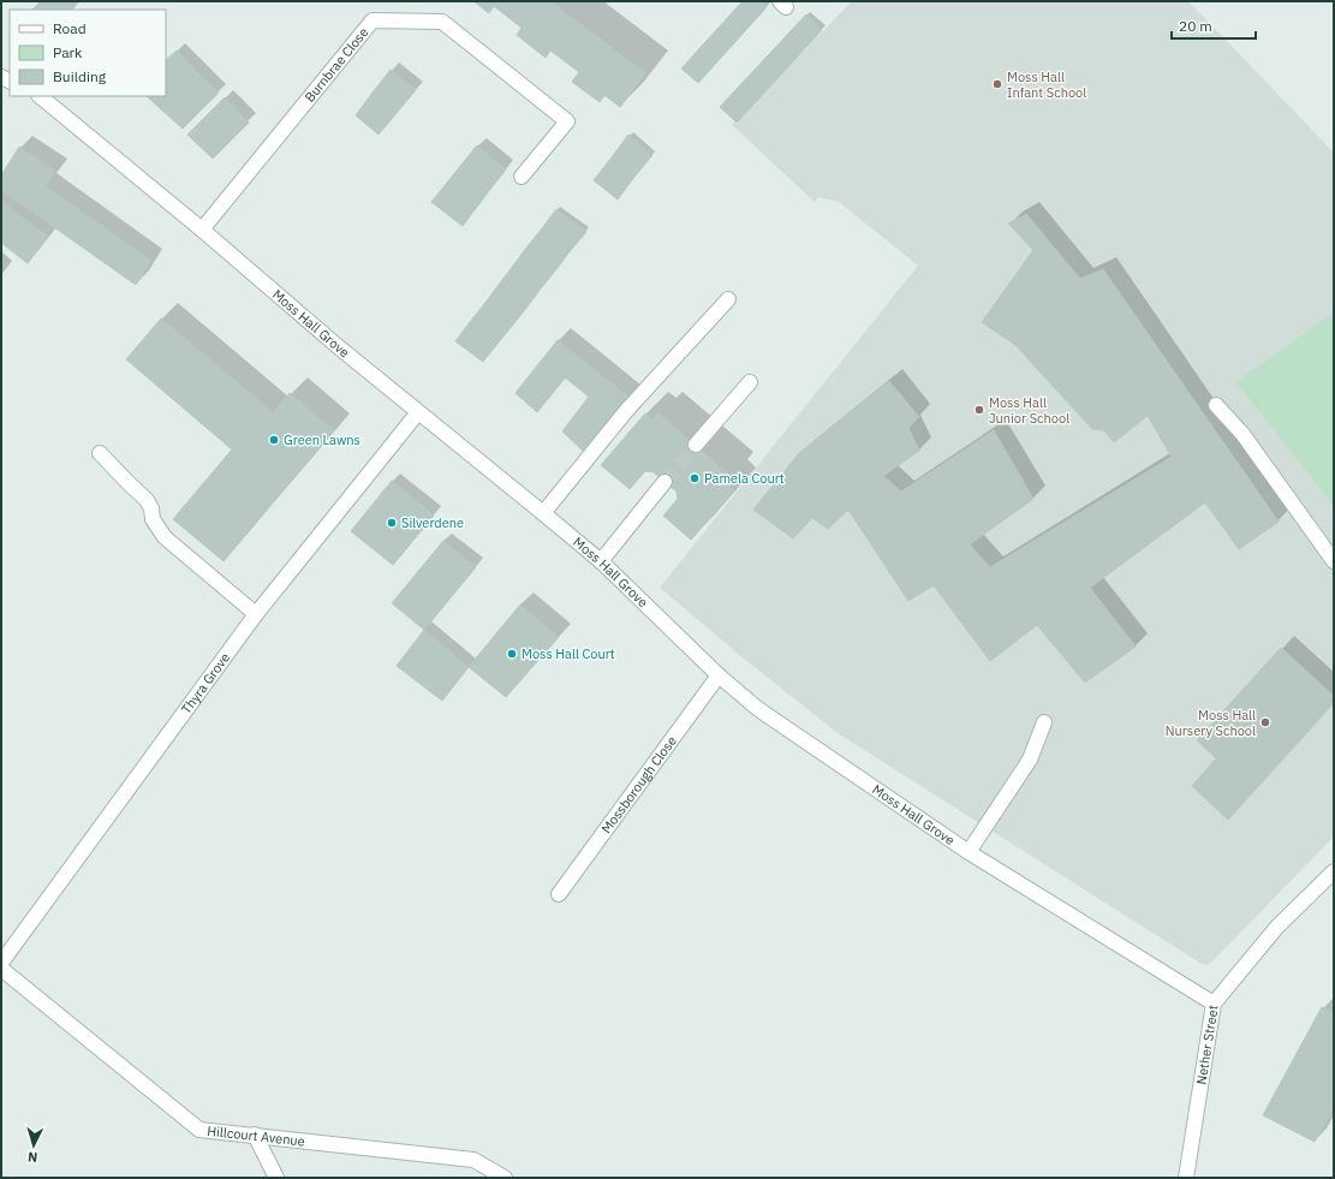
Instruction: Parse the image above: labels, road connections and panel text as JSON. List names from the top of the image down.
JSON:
{
  "streets": {
    "street": [
      "Burnbrae Close",
      "Moss Hall Grove",
      "Thyra Grove",
      "Mossborough Close",
      "Nether Street",
      "Hillcourt Avenue"
    ]
  },
  "crossings": [
    ["Burnbrae Close", "Moss Hall Grove"],
    ["Moss Hall Grove", "Thyra Grove"],
    ["Moss Hall Grove", "Mossborough Close"],
    ["Moss Hall Grove", "Nether Street"]
  ],
  "places": [
    "Moss Hall Infant School",
    "Moss Hall Junior School",
    "Green Lawns",
    "Pamela Court",
    "Silverdene",
    "Moss Hall Court",
    "Moss Hall Nursery School"
  ],
  "legend": ["Road", "Park", "Building"],
  "scale_bar": "20 m",
  "north": "bottom"
}
